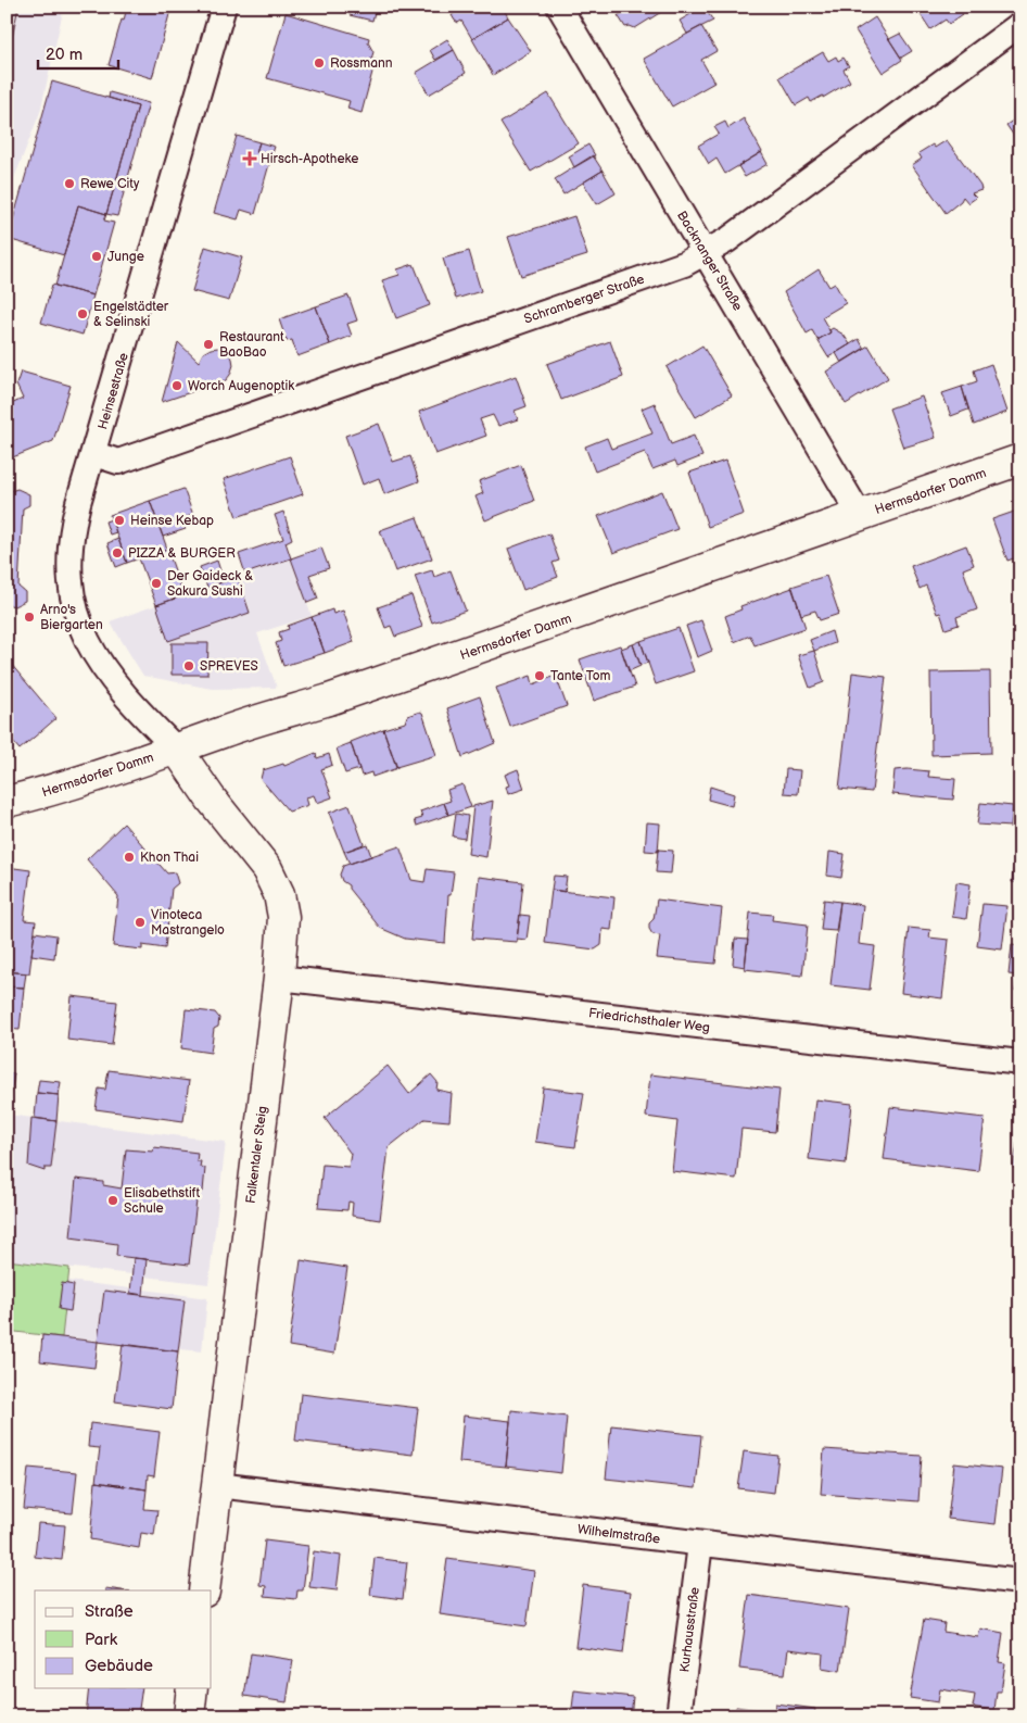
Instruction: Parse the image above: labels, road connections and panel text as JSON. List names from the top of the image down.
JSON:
{
  "streets": {
    "main road": ["Hermsdorfer Damm", "Falkentaler Steig"],
    "street": [
      "Backnanger Straße",
      "Schramberger Straße",
      "Heinsestraße",
      "Friedrichsthaler Weg",
      "Wilhelmstraße",
      "Kurhausstraße"
    ]
  },
  "crossings": [
    ["Backnanger Straße", "Schramberger Straße"],
    ["Backnanger Straße", "Hermsdorfer Damm"],
    ["Schramberger Straße", "Heinsestraße"],
    ["Heinsestraße", "Hermsdorfer Damm"],
    ["Heinsestraße", "Falkentaler Steig"],
    ["Hermsdorfer Damm", "Falkentaler Steig"],
    ["Friedrichsthaler Weg", "Falkentaler Steig"],
    ["Falkentaler Steig", "Wilhelmstraße"],
    ["Wilhelmstraße", "Kurhausstraße"]
  ],
  "places": {
    "other": [
      "Rossmann",
      "Rewe City",
      "Junge",
      "Engelstädter & Selinski",
      "Restaurant BaoBao",
      "Worch Augenoptik",
      "Heinse Kebap",
      "PIZZA & BURGER",
      "Der Gaideck & Sakura Sushi",
      "Arno's Biergarten",
      "SPREVES",
      "Tante Tom",
      "Khon Thai",
      "Vinoteca Mastrangelo",
      "Elisabethstift Schule"
    ],
    "health": ["Hirsch-Apotheke"]
  },
  "legend": ["Straße", "Park", "Gebäude"],
  "scale_bar": "20 m"
}
